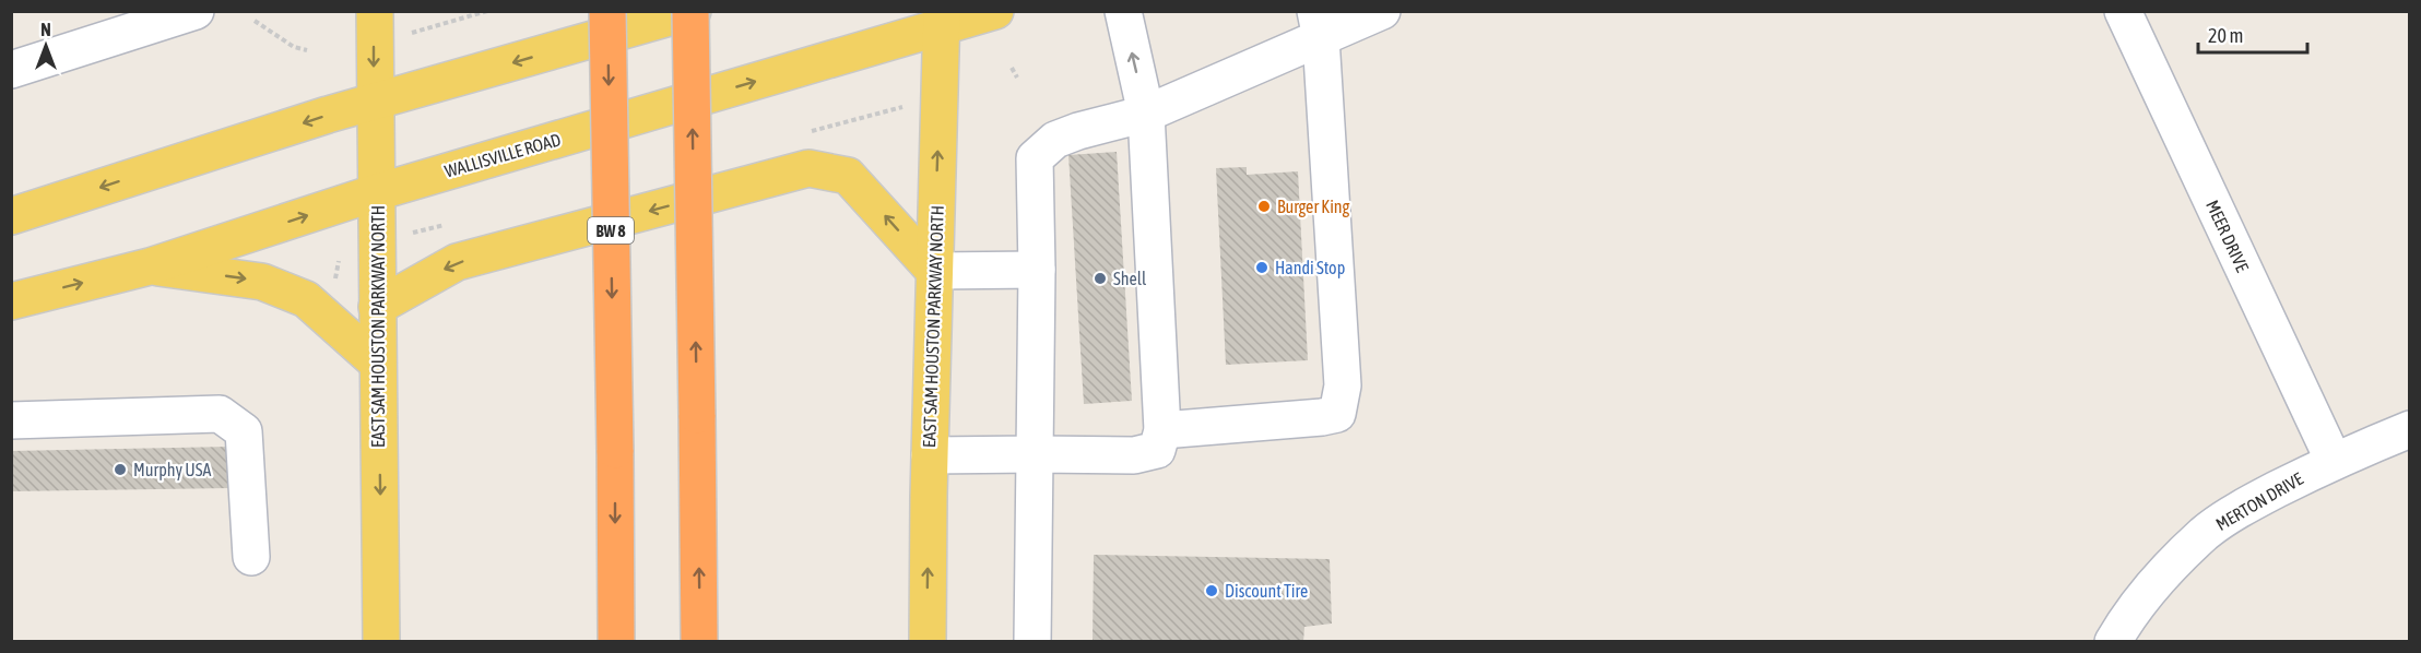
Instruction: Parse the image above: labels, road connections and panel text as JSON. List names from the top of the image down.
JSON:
{
  "streets": {
    "highway": ["BW 8"],
    "main road": ["WALLISVILLE ROAD", "EAST SAM HOUSTON PARKWAY NORTH"],
    "street": ["MEER DRIVE", "MERTON DRIVE"]
  },
  "crossings": [
    ["WALLISVILLE ROAD", "EAST SAM HOUSTON PARKWAY NORTH"],
    ["MEER DRIVE", "MERTON DRIVE"]
  ],
  "places": [
    "Burger King",
    "Handi Stop",
    "Shell",
    "Murphy USA",
    "Discount Tire"
  ],
  "scale_bar": "20 m",
  "north": "top"
}
